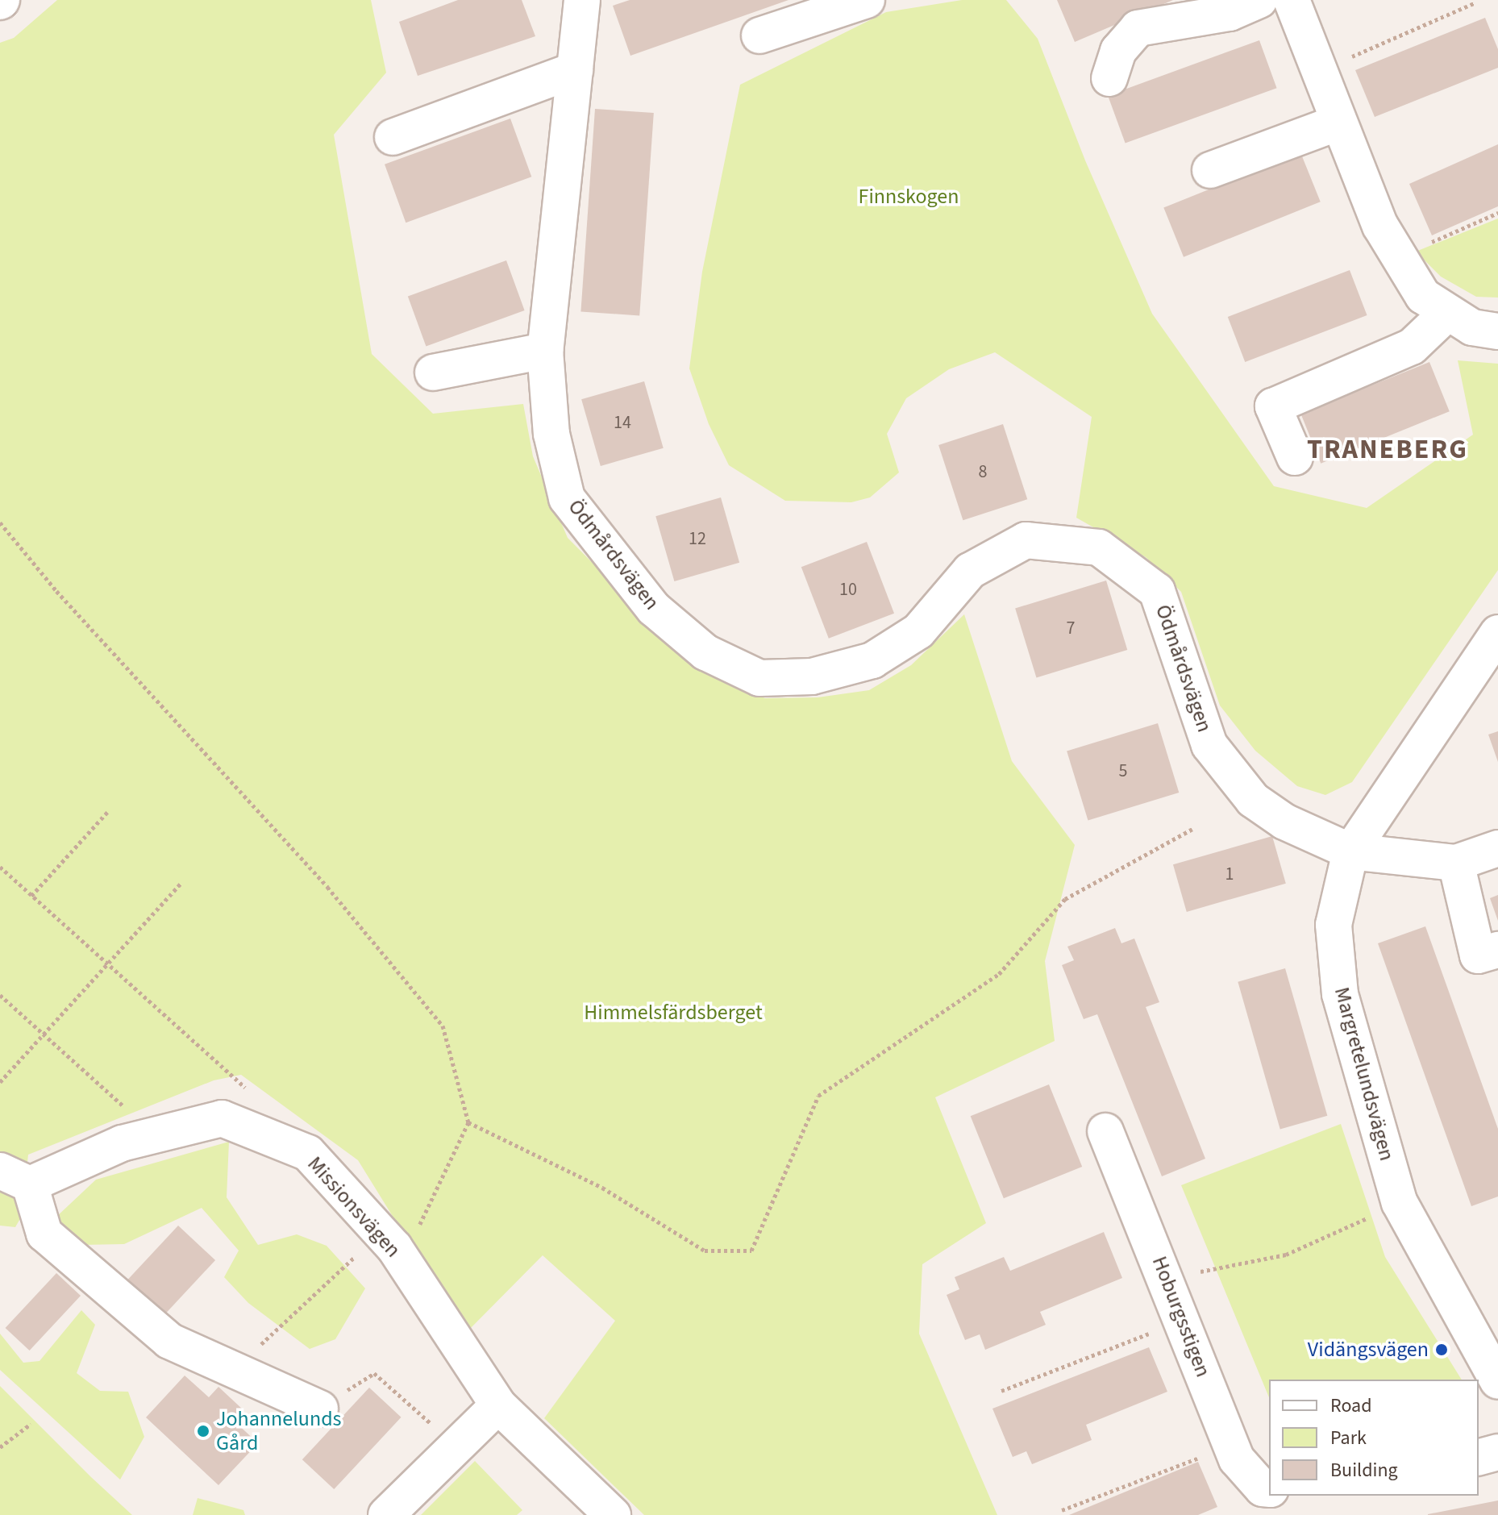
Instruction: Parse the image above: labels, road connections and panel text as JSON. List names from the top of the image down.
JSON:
{
  "streets": {
    "street": [
      "Ödmårdsvägen",
      "Margretelundsvägen",
      "Missionsvägen",
      "Hoburgsstigen"
    ]
  },
  "crossings": [
    ["Ödmårdsvägen", "Margretelundsvägen"]
  ],
  "districts": ["TRANEBERG"],
  "parks": ["Finnskogen", "Himmelsfärdsberget"],
  "places": ["Vidängsvägen", "Johannelunds Gård"],
  "house_numbers": [
    "14",
    "8",
    "12",
    "10",
    "7",
    "5",
    "1"
  ],
  "legend": ["Road", "Park", "Building"]
}
